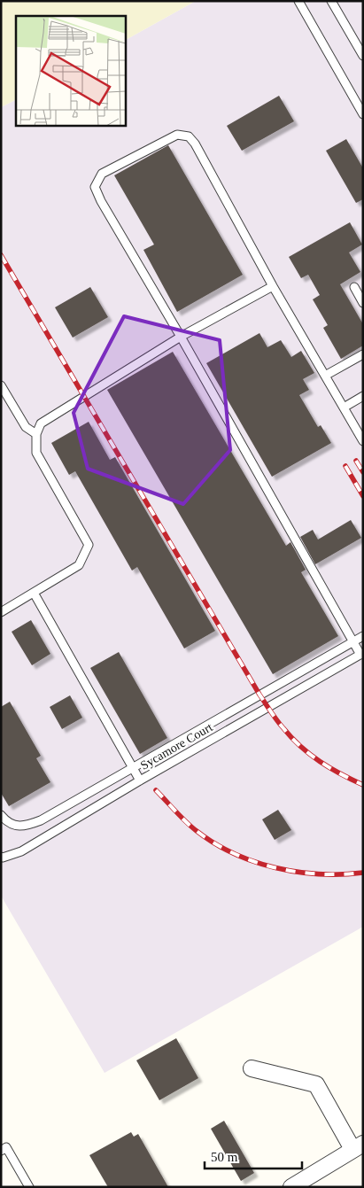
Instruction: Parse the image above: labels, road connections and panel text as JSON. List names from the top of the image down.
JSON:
{
  "streets": {
    "lane": ["Sycamore Court"]
  },
  "scale_bar": "50 m"
}
